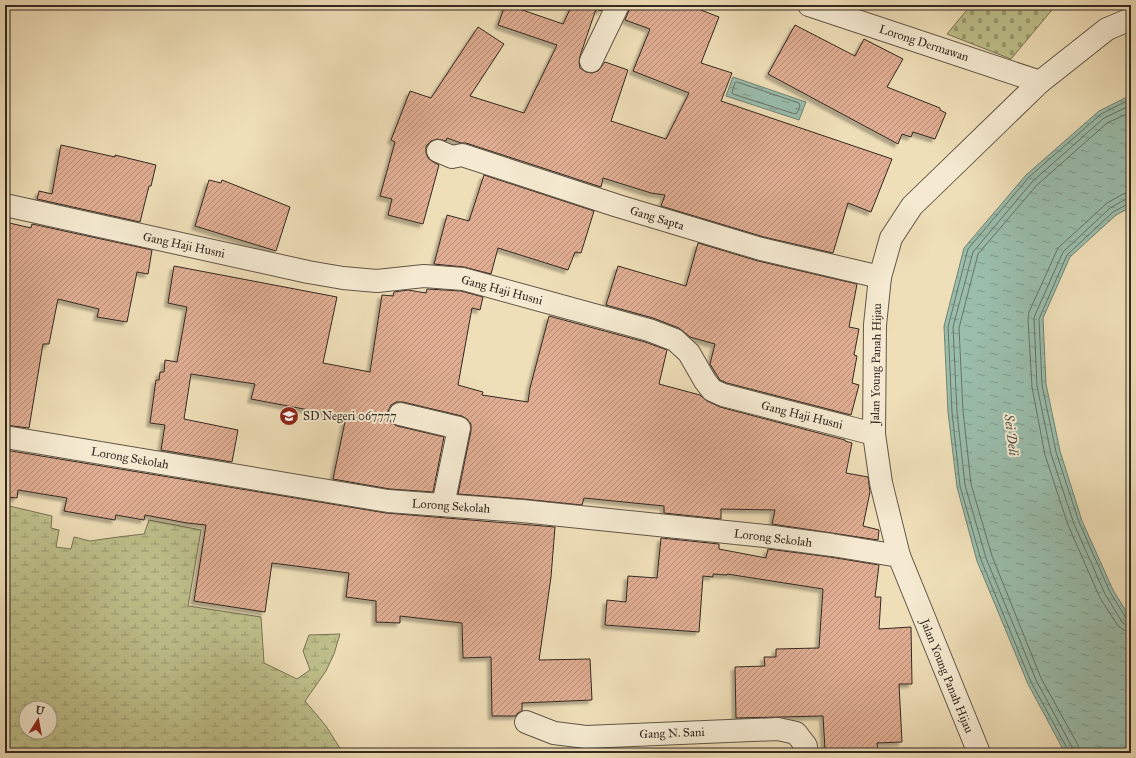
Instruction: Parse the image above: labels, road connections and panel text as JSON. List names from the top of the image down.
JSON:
{
  "streets": {
    "street": [
      "Lorong Dermawan",
      "Gang Sapta",
      "Gang Haji Husni",
      "Jalan Young Panah Hijau",
      "Lorong Sekolah",
      "Gang N. Sani"
    ]
  },
  "crossings": [
    ["Lorong Dermawan", "Jalan Young Panah Hijau"],
    ["Gang Sapta", "Jalan Young Panah Hijau"],
    ["Gang Haji Husni", "Jalan Young Panah Hijau"],
    ["Jalan Young Panah Hijau", "Lorong Sekolah"]
  ],
  "water": ["Sei Deli"],
  "places": {
    "school or university": ["SD Negeri 067777"]
  },
  "north": "top"
}
